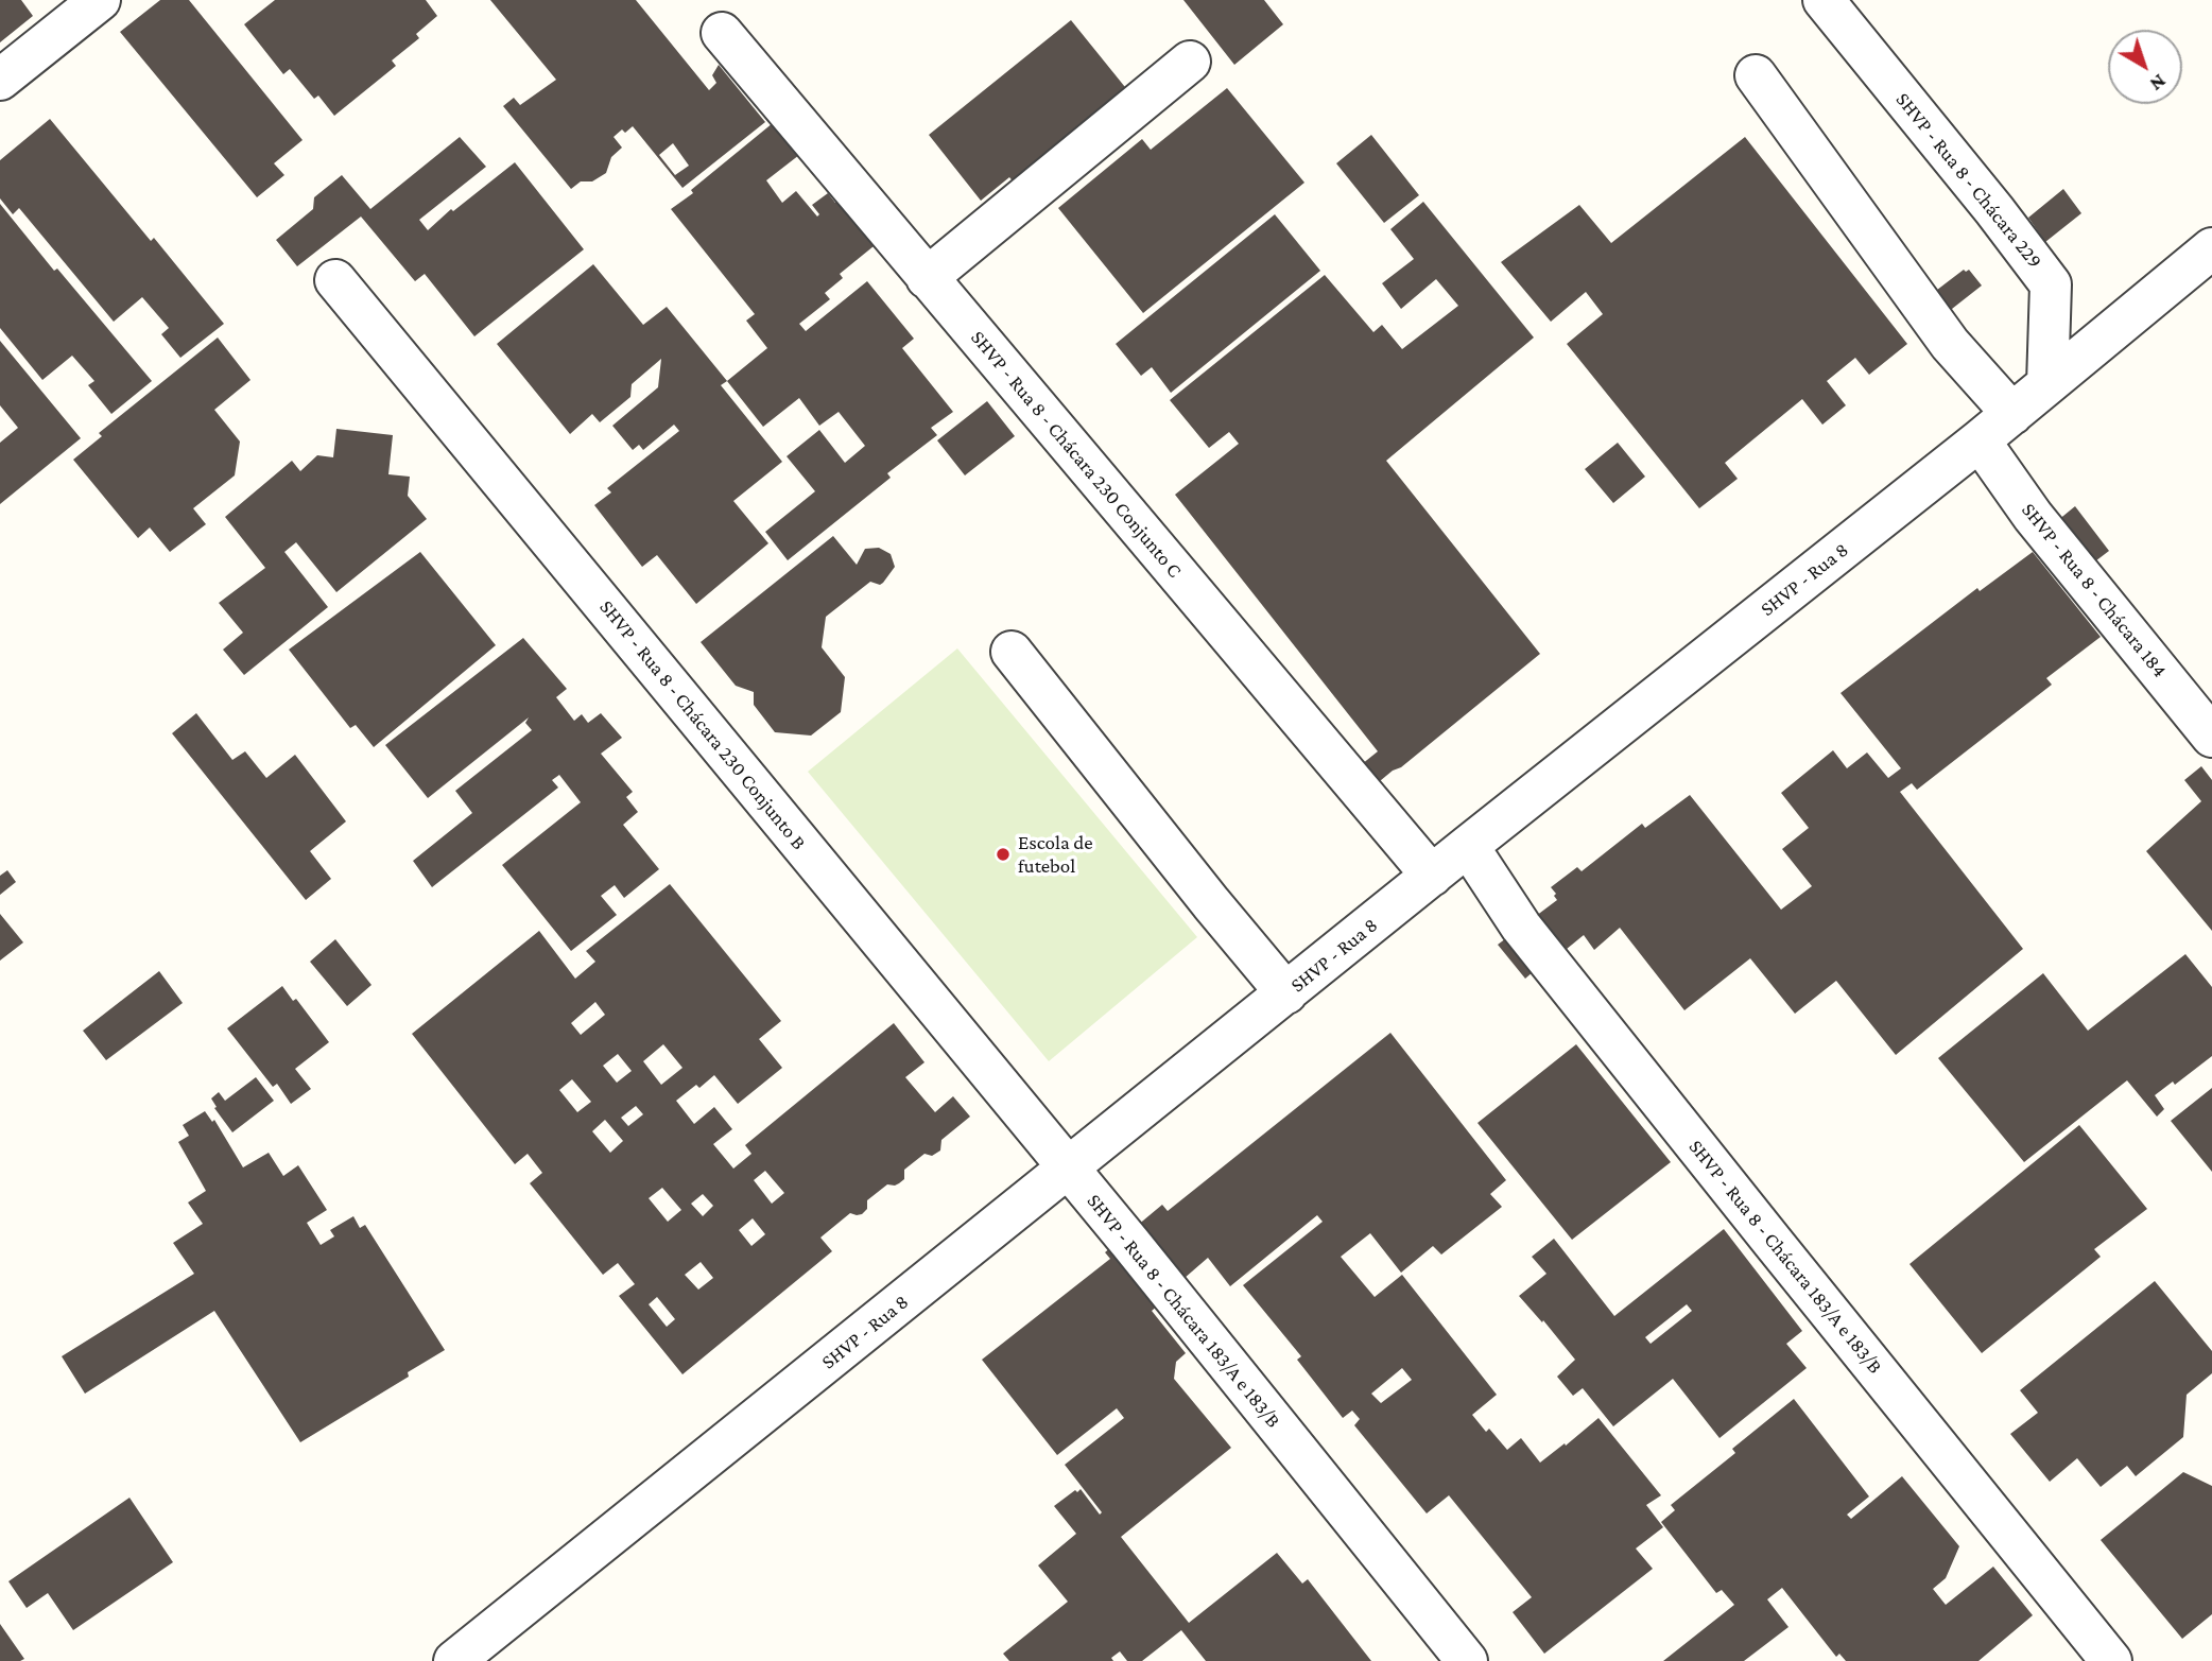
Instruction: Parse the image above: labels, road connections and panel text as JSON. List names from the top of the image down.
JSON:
{
  "streets": {
    "street": [
      "SHVP - Rua 8 - Chácara 229",
      "SHVP - Rua 8 - Chácara 230 Conjunto C",
      "SHVP - Rua 8",
      "SHVP - Rua 8 - Chácara 184",
      "SHVP - Rua 8 - Chácara 230 Conjunto B",
      "SHVP - Rua 8 - Chácara 183/A e 183/B"
    ]
  },
  "crossings": [
    ["SHVP - Rua 8 - Chácara 229", "SHVP - Rua 8"],
    ["SHVP - Rua 8 - Chácara 230 Conjunto C", "SHVP - Rua 8"],
    ["SHVP - Rua 8", "SHVP - Rua 8 - Chácara 184"],
    ["SHVP - Rua 8", "SHVP - Rua 8 - Chácara 230 Conjunto B"],
    ["SHVP - Rua 8", "SHVP - Rua 8 - Chácara 183/A e 183/B"],
    ["SHVP - Rua 8 - Chácara 230 Conjunto B", "SHVP - Rua 8 - Chácara 183/A e 183/B"]
  ],
  "places": ["Escola de futebol"],
  "north": "bottom right"
}
